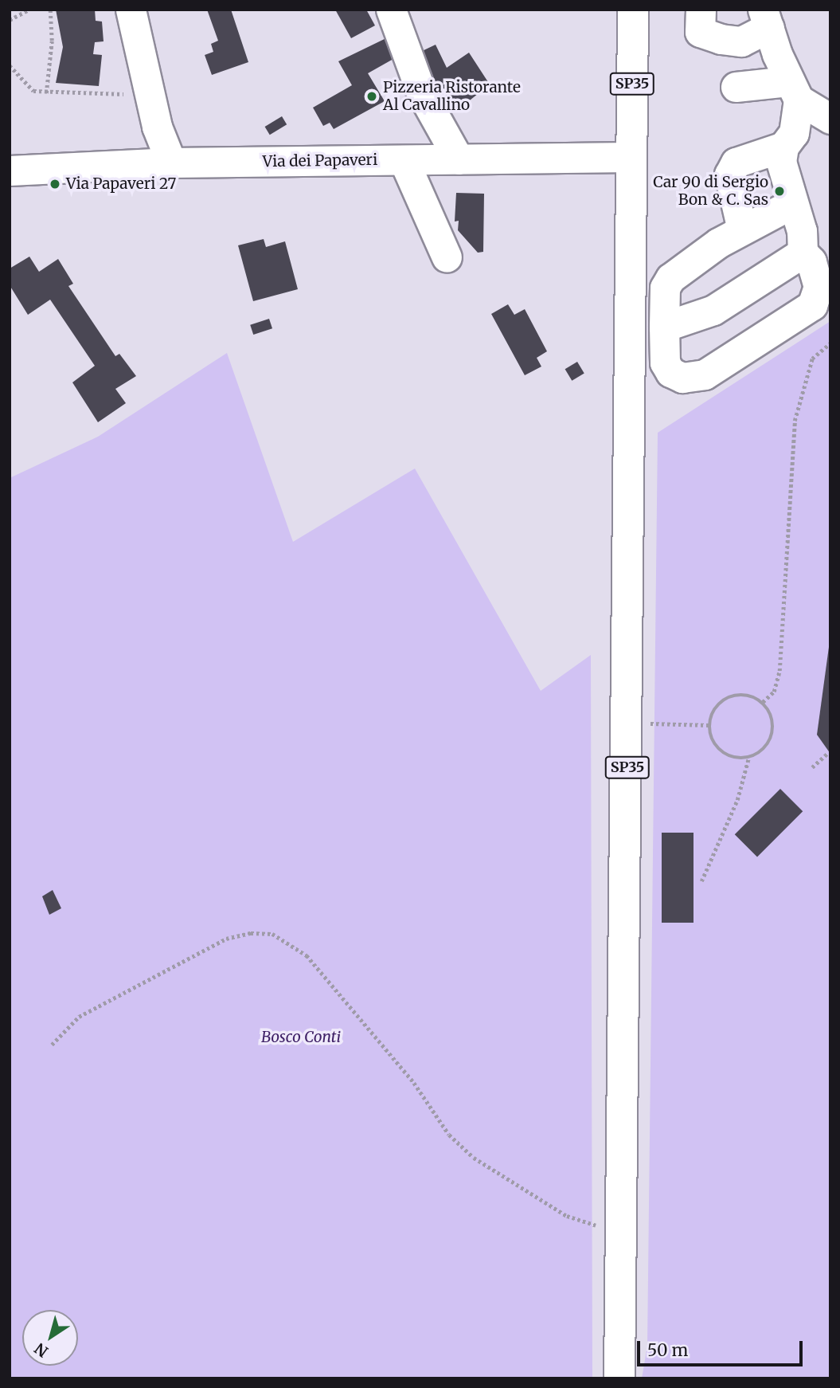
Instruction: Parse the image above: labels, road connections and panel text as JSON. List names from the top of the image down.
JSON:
{
  "streets": {
    "main road": ["SP35"],
    "street": ["Via dei Papaveri"]
  },
  "crossings": [
    ["SP35", "Via dei Papaveri"]
  ],
  "parks": ["Bosco Conti"],
  "places": ["Pizzeria Ristorante Al Cavallino", "Via Papaveri 27", "Car 90 di Sergio Bon & C. Sas"],
  "scale_bar": "50 m",
  "north": "bottom left"
}
